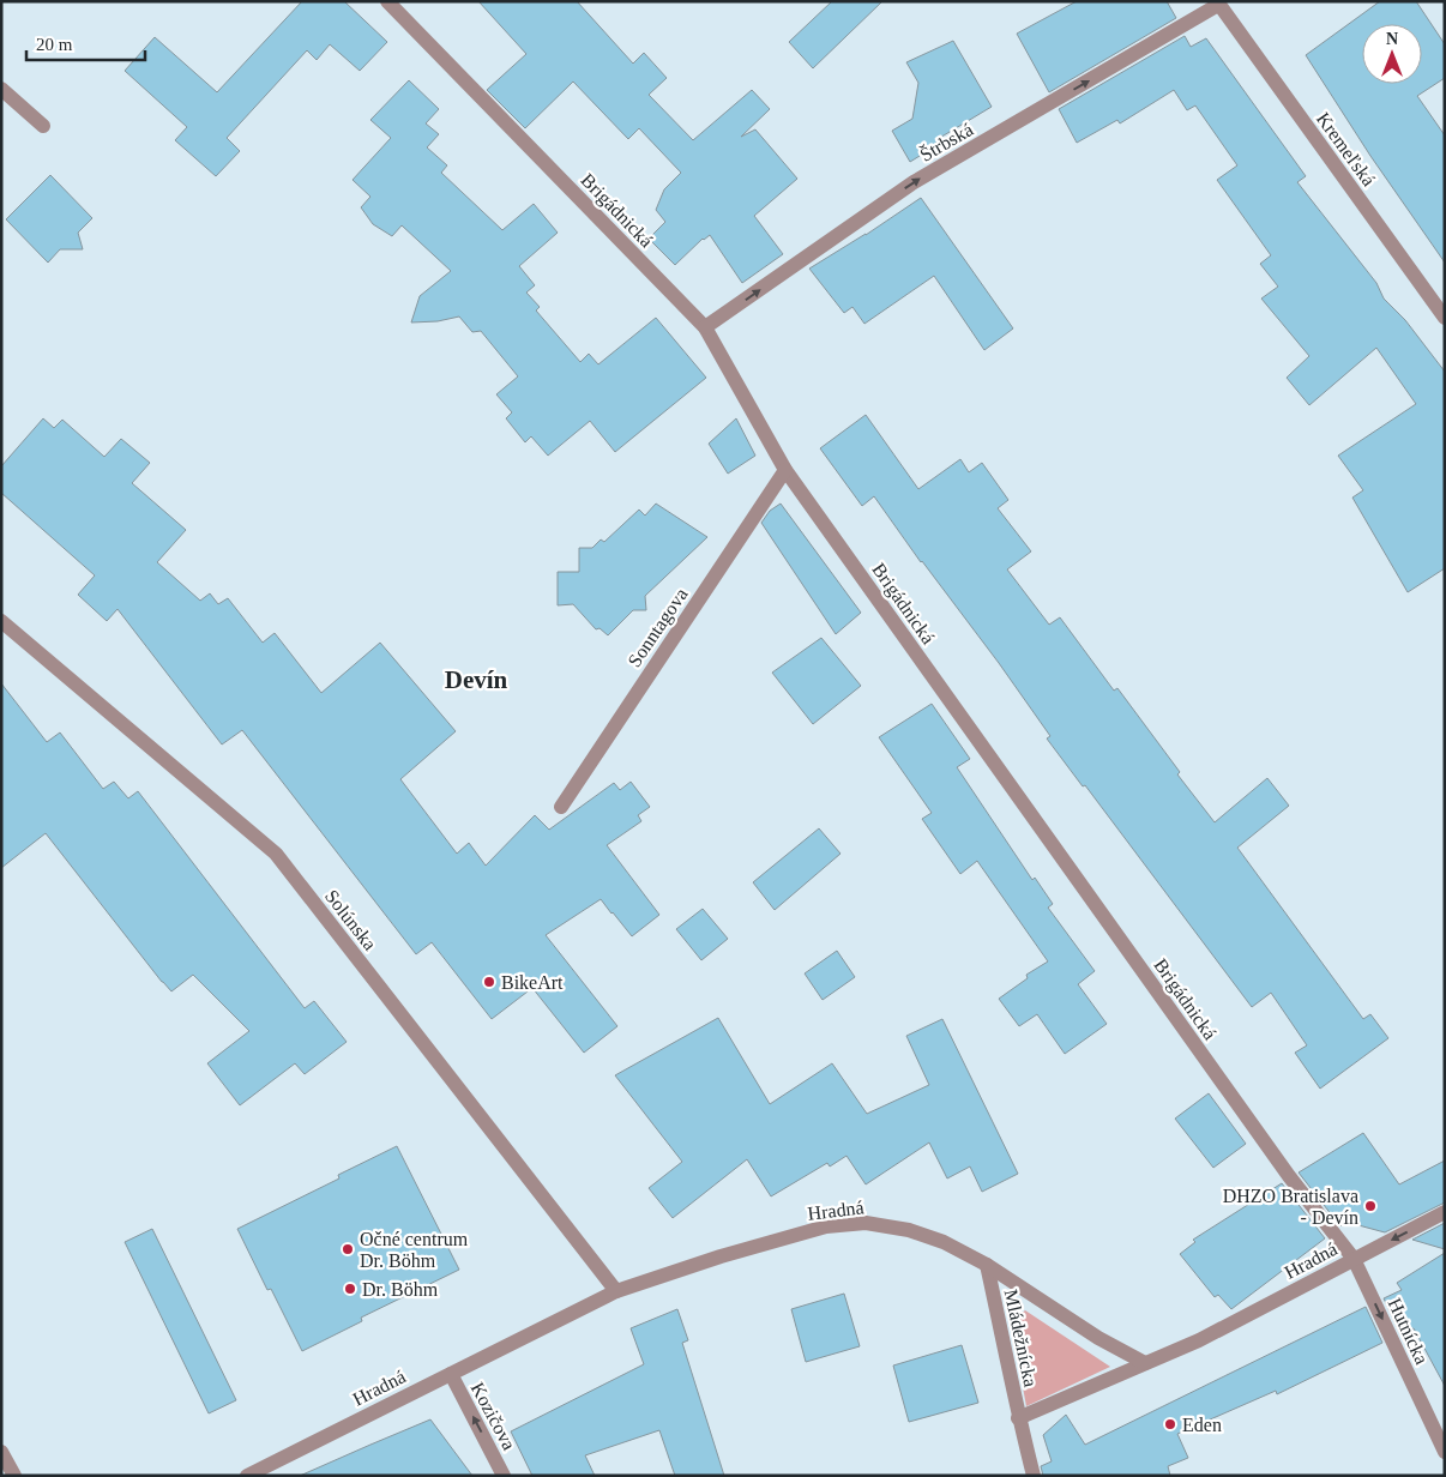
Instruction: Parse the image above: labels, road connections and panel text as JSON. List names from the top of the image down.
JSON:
{
  "streets": {
    "street": [
      "Štrbská",
      "Kremeľská",
      "Brigádnická",
      "Sonntagova",
      "Solúnska",
      "Hradná",
      "Hutnícka",
      "Mládežnícka",
      "Kozičova"
    ]
  },
  "crossings": [
    ["Štrbská", "Kremeľská"],
    ["Štrbská", "Brigádnická"],
    ["Brigádnická", "Sonntagova"],
    ["Brigádnická", "Hradná"],
    ["Brigádnická", "Hutnícka"],
    ["Solúnska", "Hradná"],
    ["Hradná", "Hutnícka"],
    ["Hradná", "Mládežnícka"],
    ["Hradná", "Kozičova"]
  ],
  "one_way": ["Štrbská", "Hutnícka", "Kozičova"],
  "districts": ["Devín"],
  "places": [
    "BikeArt",
    "DHZO Bratislava - Devín",
    "Očné centrum Dr. Böhm",
    "Dr. Böhm",
    "Eden"
  ],
  "scale_bar": "20 m",
  "north": "top"
}
